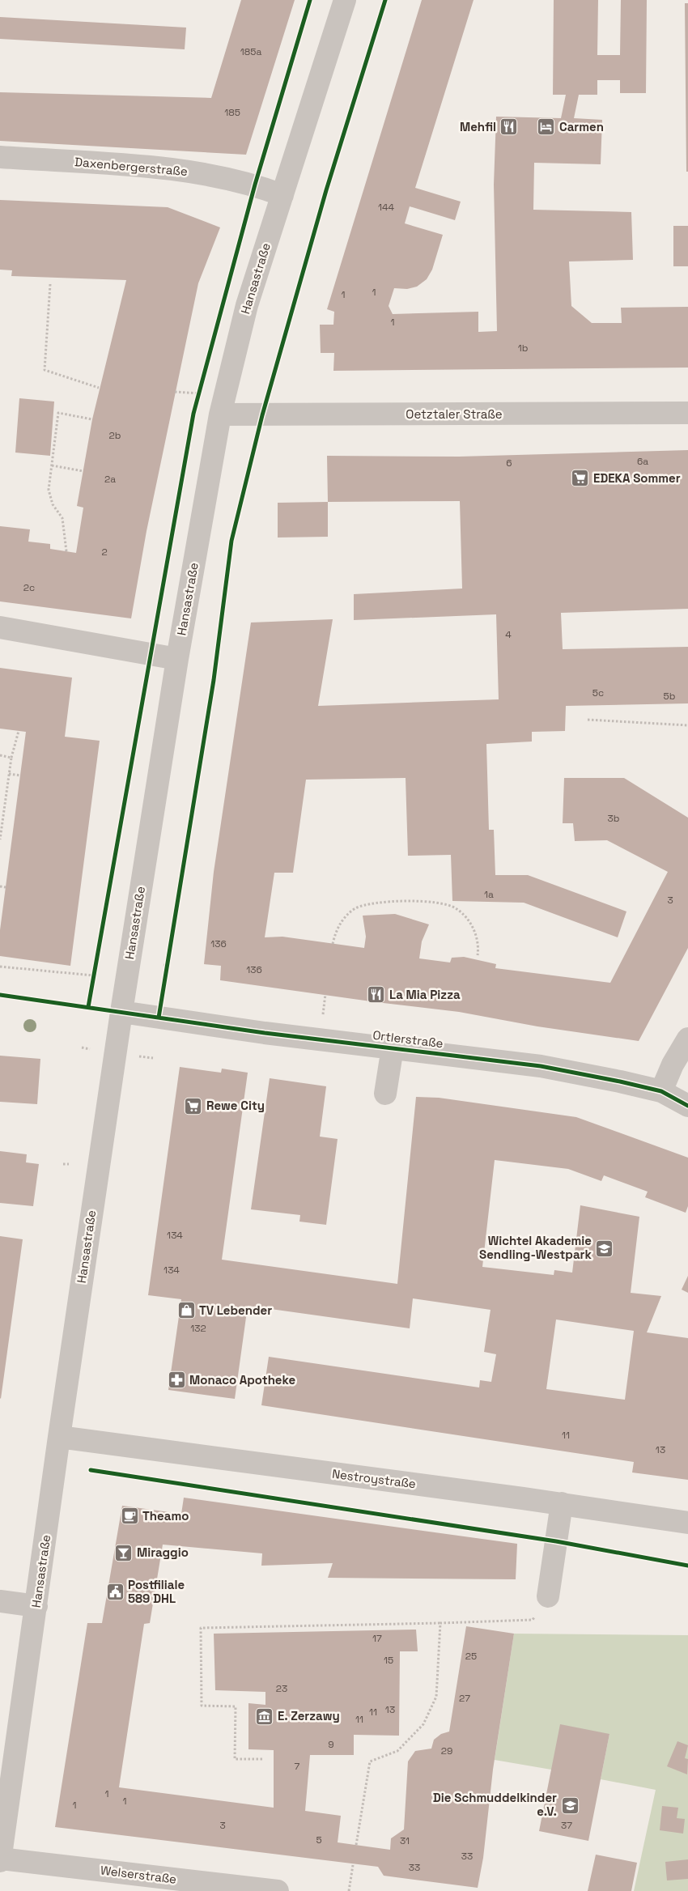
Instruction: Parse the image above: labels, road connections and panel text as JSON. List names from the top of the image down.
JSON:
{
  "streets": {
    "street": [
      "Daxenbergerstraße",
      "Hansastraße",
      "Oetztaler Straße",
      "Ortlerstraße",
      "Nestroystraße",
      "Welserstraße"
    ]
  },
  "crossings": [
    ["Daxenbergerstraße", "Hansastraße"],
    ["Hansastraße", "Oetztaler Straße"],
    ["Hansastraße", "Ortlerstraße"],
    ["Hansastraße", "Nestroystraße"],
    ["Hansastraße", "Welserstraße"]
  ],
  "places": {
    "restaurant": ["Mehfil", "La Mia Pizza"],
    "hotel": ["Carmen"],
    "supermarket": ["EDEKA Sommer", "Rewe City"],
    "school or university": ["Wichtel Akademie Sendling-Westpark", "Die Schmuddelkinder e.V."],
    "shop": ["TV Lebender"],
    "pharmacy": ["Monaco Apotheke"],
    "cafe": ["Theamo"],
    "bar": ["Miraggio"],
    "public building": ["Postfiliale 589 DHL"],
    "museum": ["E. Zerzawy"]
  },
  "house_numbers": [
    "185a",
    "185",
    "144",
    "1",
    "1",
    "1",
    "1b",
    "2b",
    "6a",
    "6",
    "2a",
    "2",
    "2c",
    "4",
    "5c",
    "5b",
    "3b",
    "1a",
    "3",
    "136",
    "136",
    "134",
    "134",
    "132",
    "11",
    "13",
    "17",
    "25",
    "15",
    "23",
    "27",
    "13",
    "11",
    "11",
    "9",
    "29",
    "7",
    "1",
    "1",
    "1",
    "3",
    "37",
    "5",
    "31",
    "33",
    "33"
  ]
}
